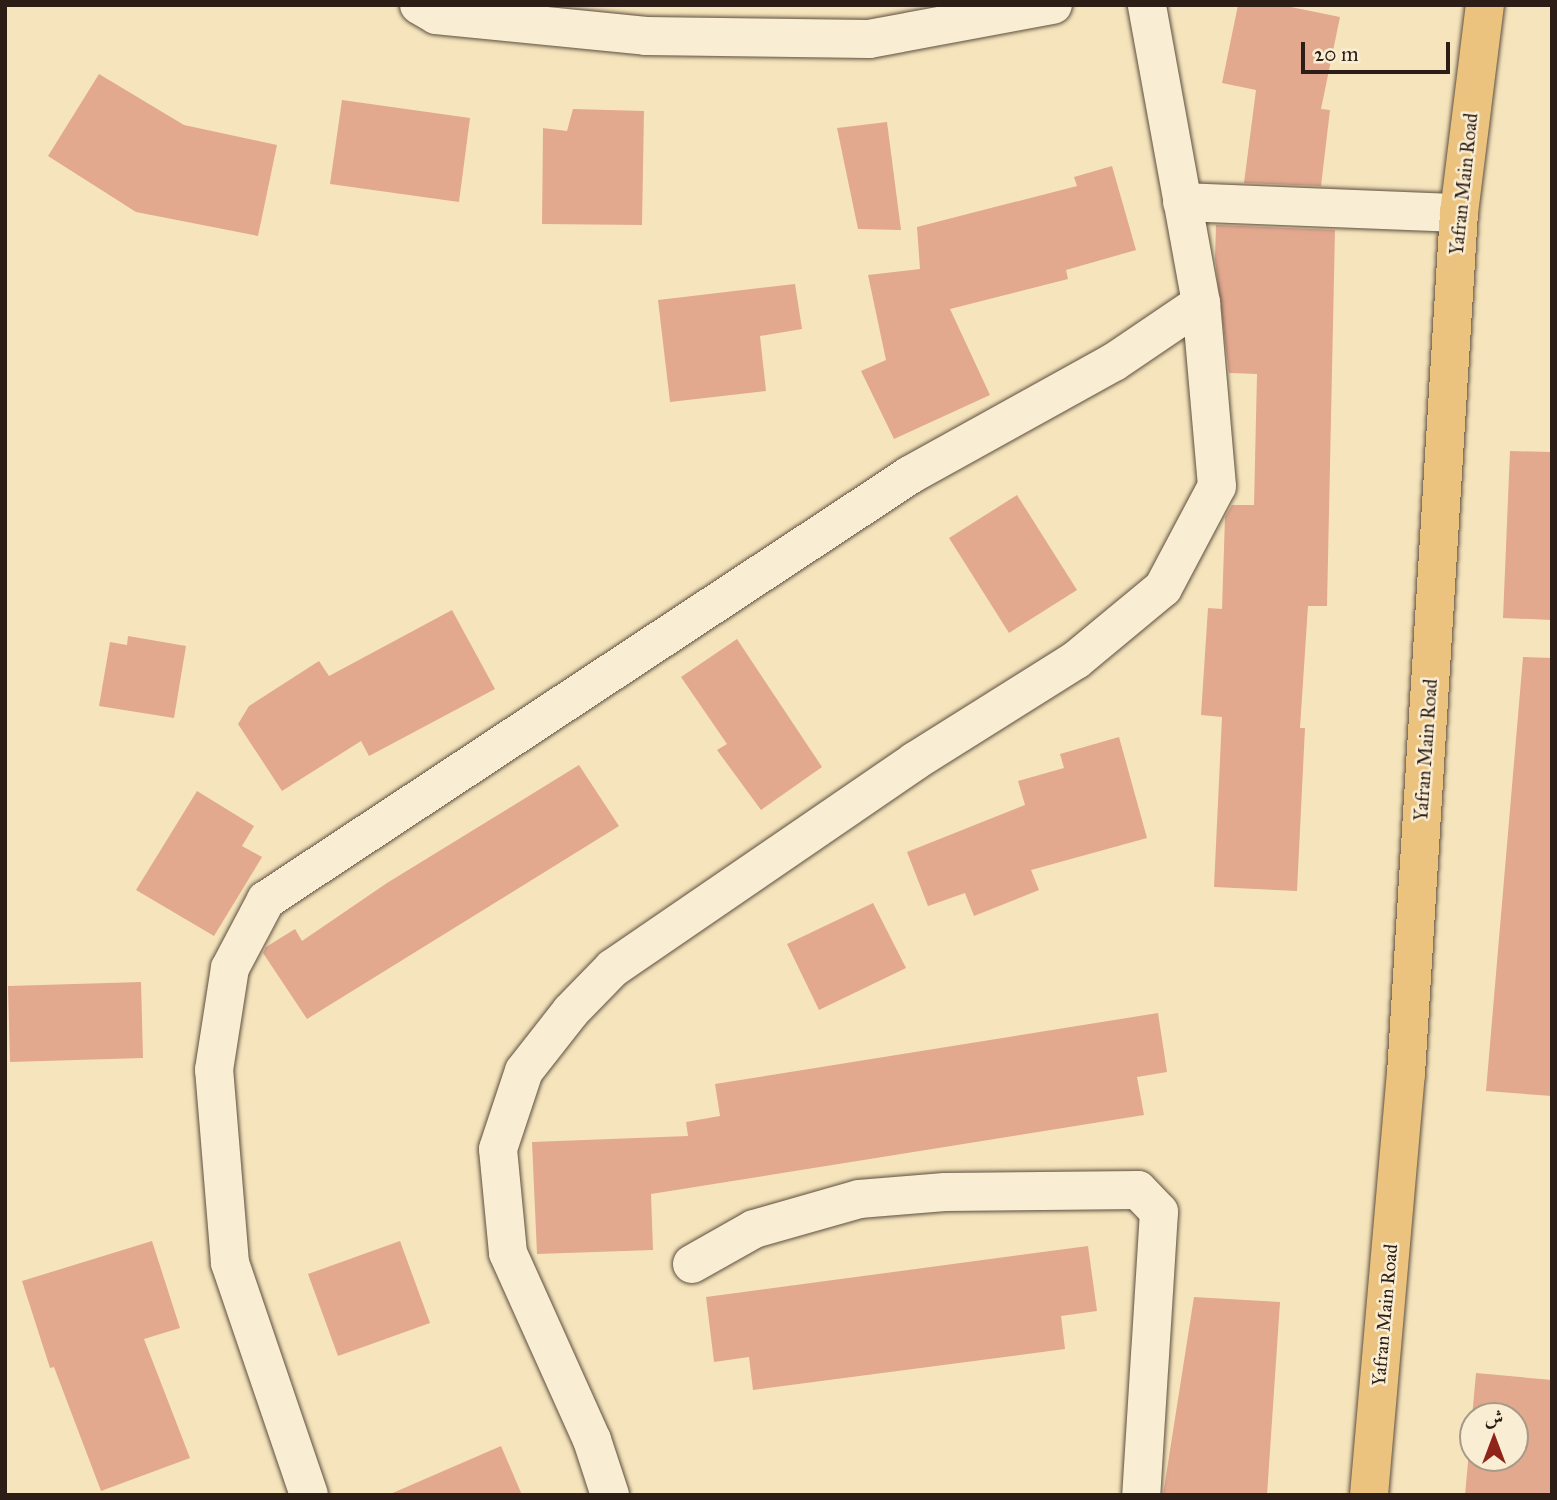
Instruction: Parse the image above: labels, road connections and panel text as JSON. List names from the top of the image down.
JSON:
{
  "streets": {
    "main road": ["Yafran Main Road"]
  },
  "scale_bar": "20 m",
  "north": "top"
}
